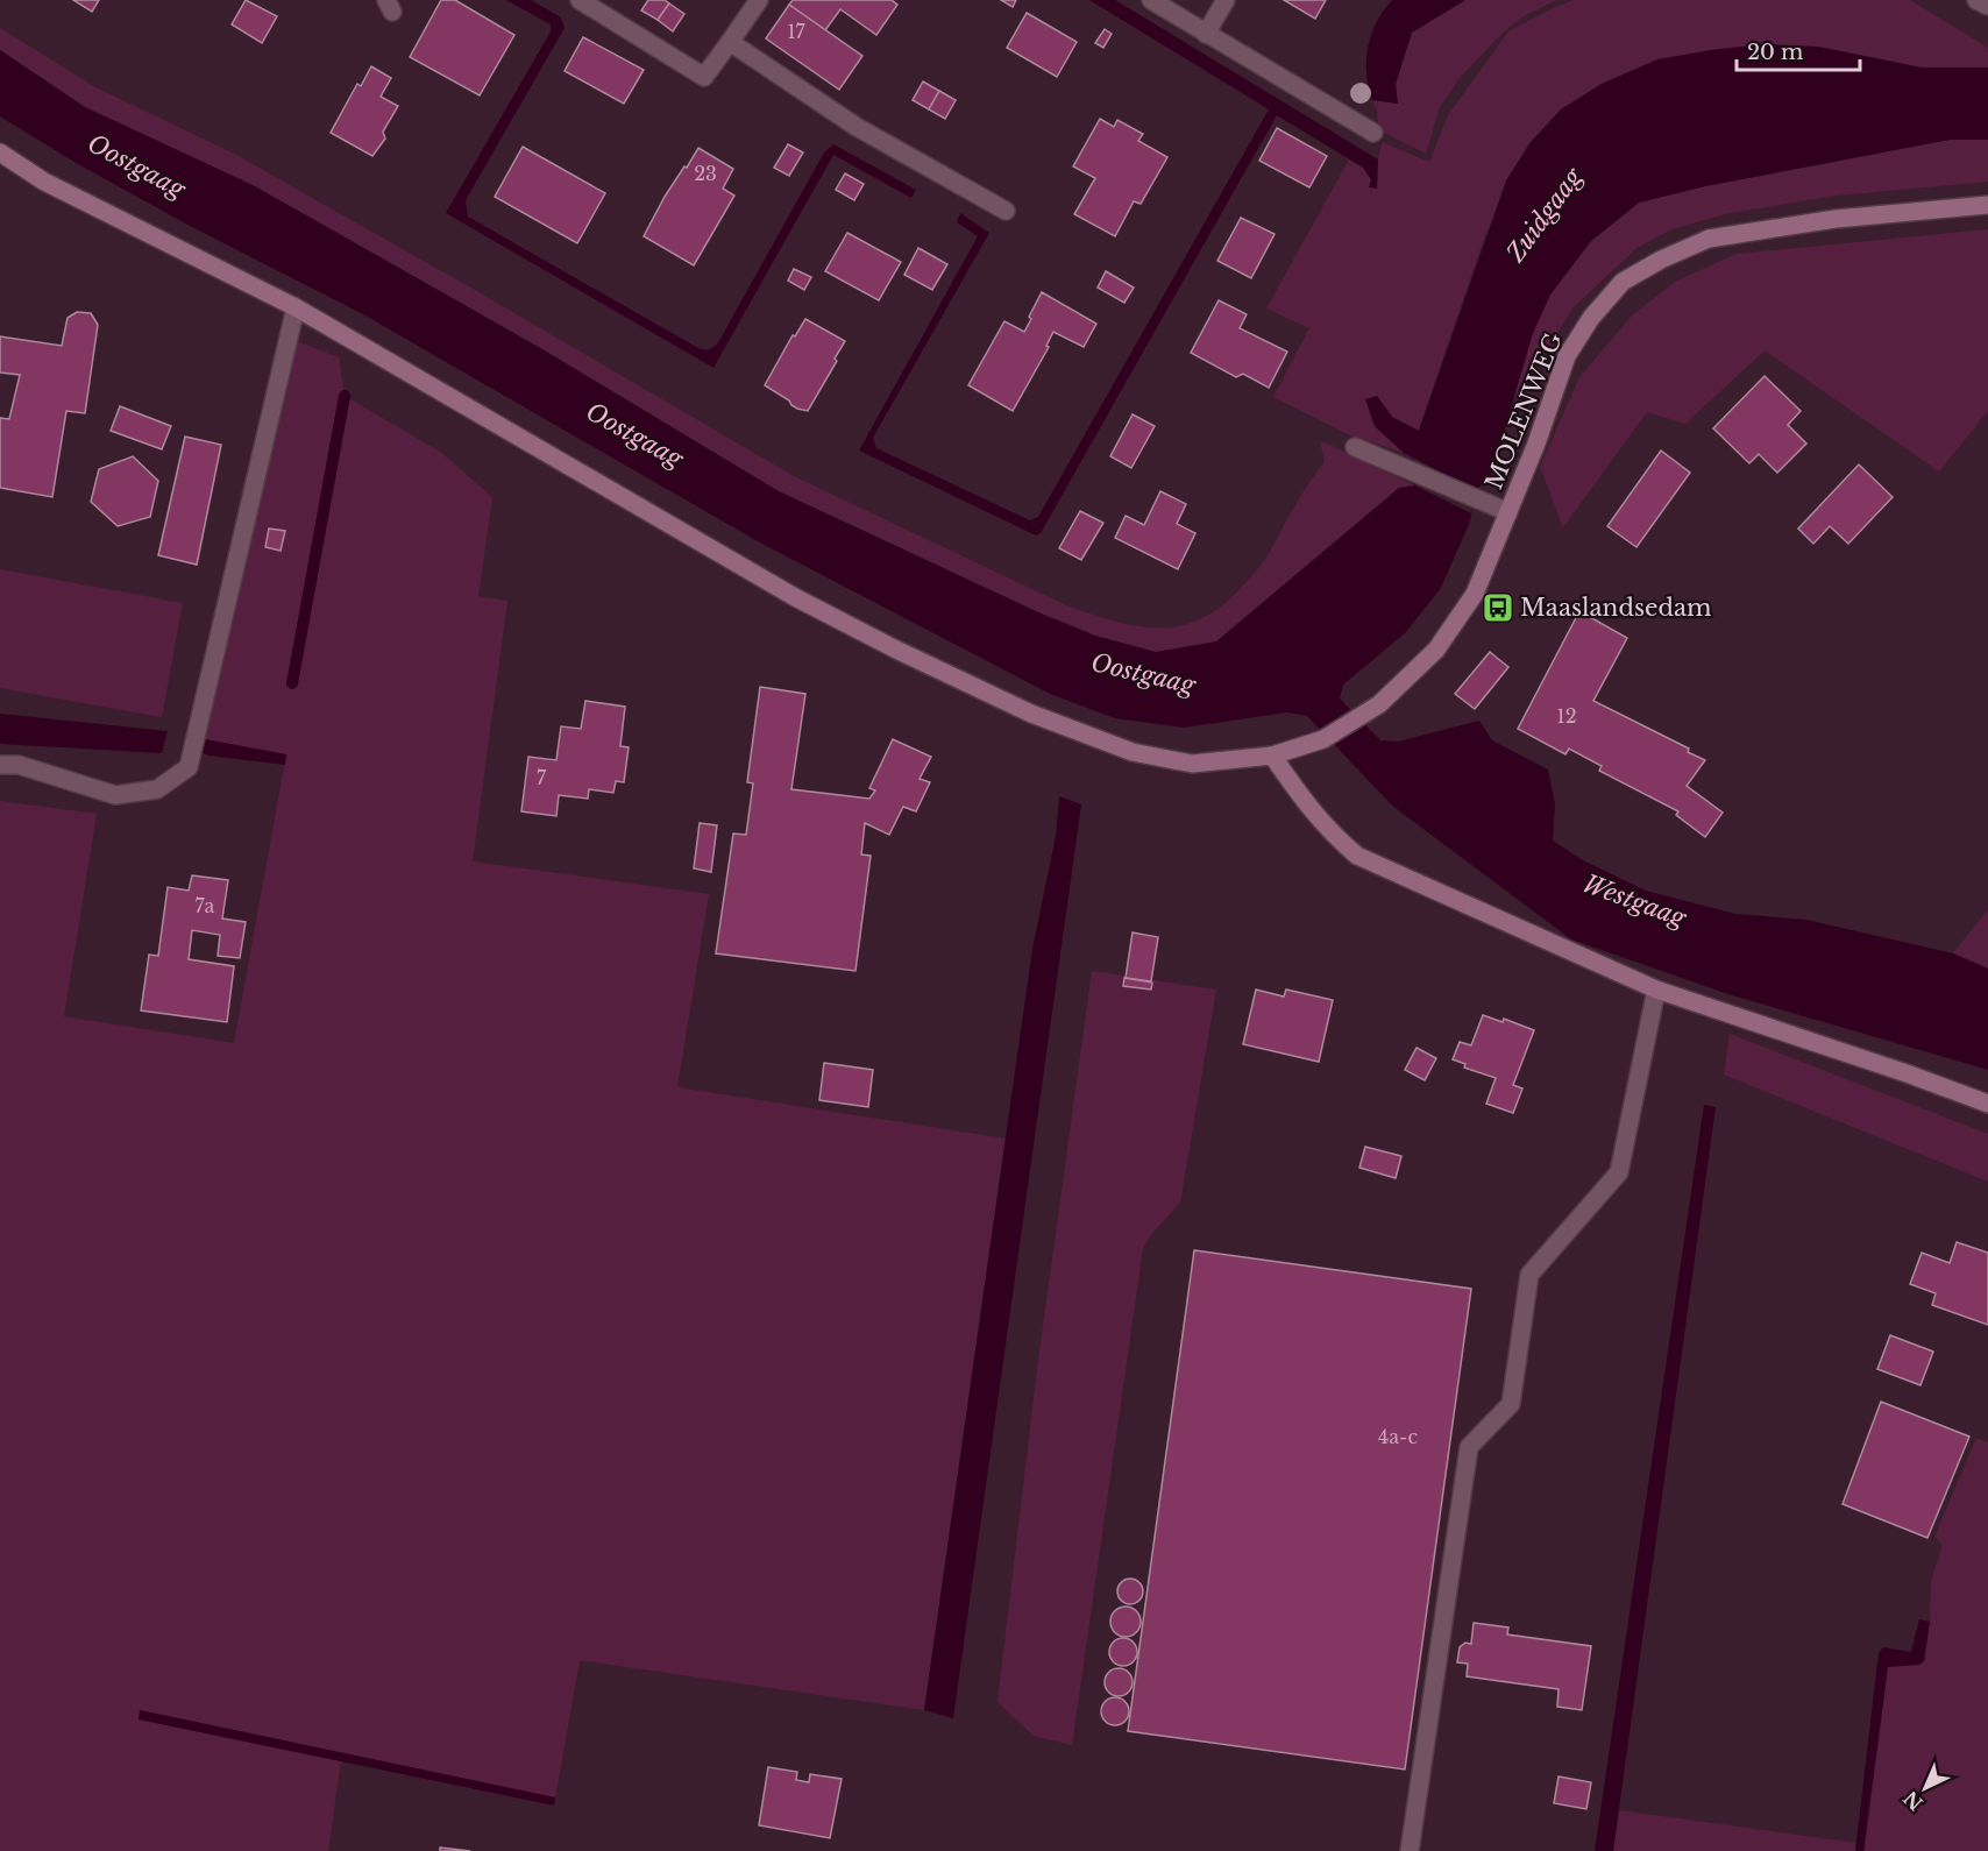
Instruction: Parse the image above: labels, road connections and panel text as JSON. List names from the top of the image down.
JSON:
{
  "streets": {
    "main road": ["MOLENWEG"]
  },
  "water": ["Oostgaag", "Zuidgaag", "Westgaag"],
  "places": {
    "bus stop": ["Maaslandsedam"]
  },
  "house_numbers": [
    "17",
    "23",
    "12",
    "7",
    "7a",
    "4a-c"
  ],
  "scale_bar": "20 m",
  "north": "bottom left"
}
